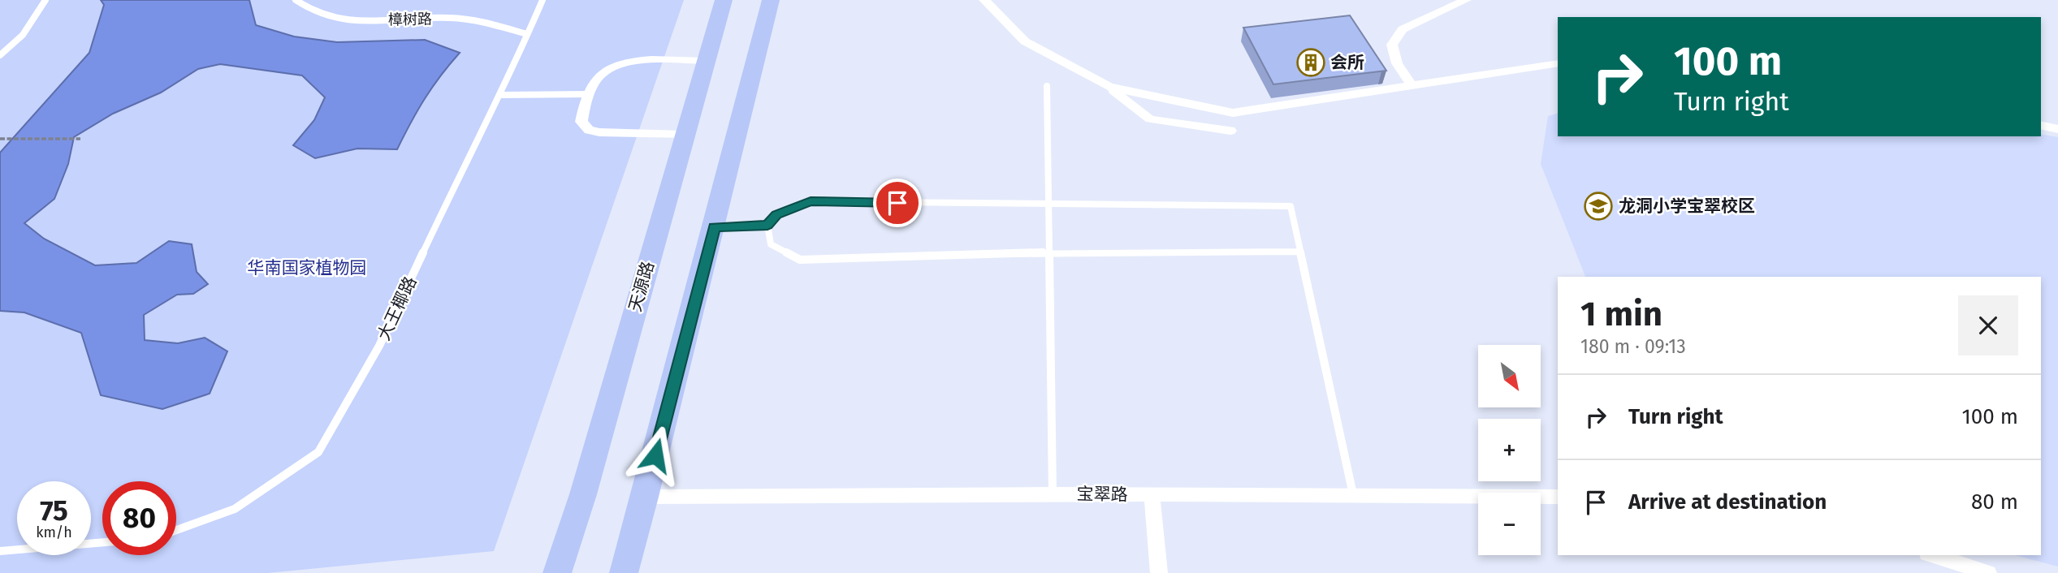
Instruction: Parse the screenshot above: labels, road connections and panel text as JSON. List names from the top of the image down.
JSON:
{
  "streets": {
    "highway": ["天源路"],
    "street": ["宝翠路"],
    "lane": ["樟树路", "大王椰路"]
  },
  "crossings": [
    ["樟树路", "大王椰路"]
  ],
  "parks": ["华南国家植物园"],
  "places": {
    "building": ["会所"],
    "school or university": ["龙洞小学宝翠校区"]
  },
  "north": "bottom right",
  "page": {
    "turn": ["100 m", "Turn right"],
    "heading": ["1 min", "180 m · 09:13"],
    "map_buttons": ["+", "−"],
    "list": [
      {
        "name": "Turn right",
        "value": "100 m"
      },
      {
        "name": "Arrive at destination",
        "value": "80 m"
      }
    ],
    "speed": "75 km/h",
    "limit": "80"
  }
}
